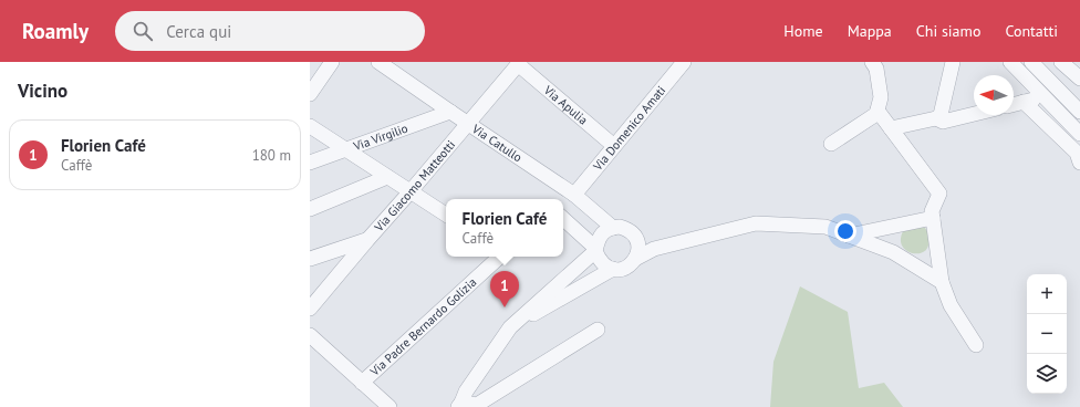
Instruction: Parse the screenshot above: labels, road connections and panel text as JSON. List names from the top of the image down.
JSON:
{
  "streets": {
    "street": [
      "Via Apulia",
      "Via Domenico Amati",
      "Via Virgilio",
      "Via Catullo",
      "Via Giacomo Matteotti",
      "Via Padre Bernardo Golizia"
    ]
  },
  "crossings": [
    ["Via Apulia", "Via Domenico Amati"],
    ["Via Apulia", "Via Giacomo Matteotti"],
    ["Via Domenico Amati", "Via Catullo"],
    ["Via Virgilio", "Via Catullo"],
    ["Via Catullo", "Via Giacomo Matteotti"]
  ],
  "north": "left",
  "page": {
    "header": "Roamly",
    "search": "Cerca qui",
    "nav": [
      "Home",
      "Mappa",
      "Chi siamo",
      "Contatti"
    ],
    "heading": "Vicino",
    "list": [
      {
        "mark": "1",
        "name": "Florien Café",
        "note": "Caffè",
        "value": "180 m"
      }
    ],
    "popup": ["Florien Café", "Caffè"],
    "pins": "1",
    "map_buttons": ["+", "−"]
  }
}
